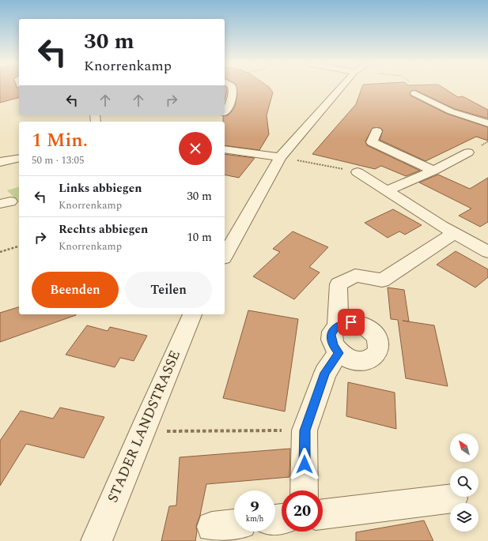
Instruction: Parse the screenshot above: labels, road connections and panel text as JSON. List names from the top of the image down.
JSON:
{
  "streets": {
    "street": ["STADER LANDSTRASSE"]
  },
  "north": "top left",
  "page": {
    "turn": ["30 m", "Knorrenkamp"],
    "heading": ["1 Min.", "50 m · 13:05"],
    "list": [
      {
        "name": "Links abbiegen",
        "note": "Knorrenkamp",
        "value": "30 m"
      },
      {
        "name": "Rechts abbiegen",
        "note": "Knorrenkamp",
        "value": "10 m"
      }
    ],
    "buttons": ["Beenden", "Teilen"],
    "speed": "9 km/h",
    "limit": "20"
  }
}
